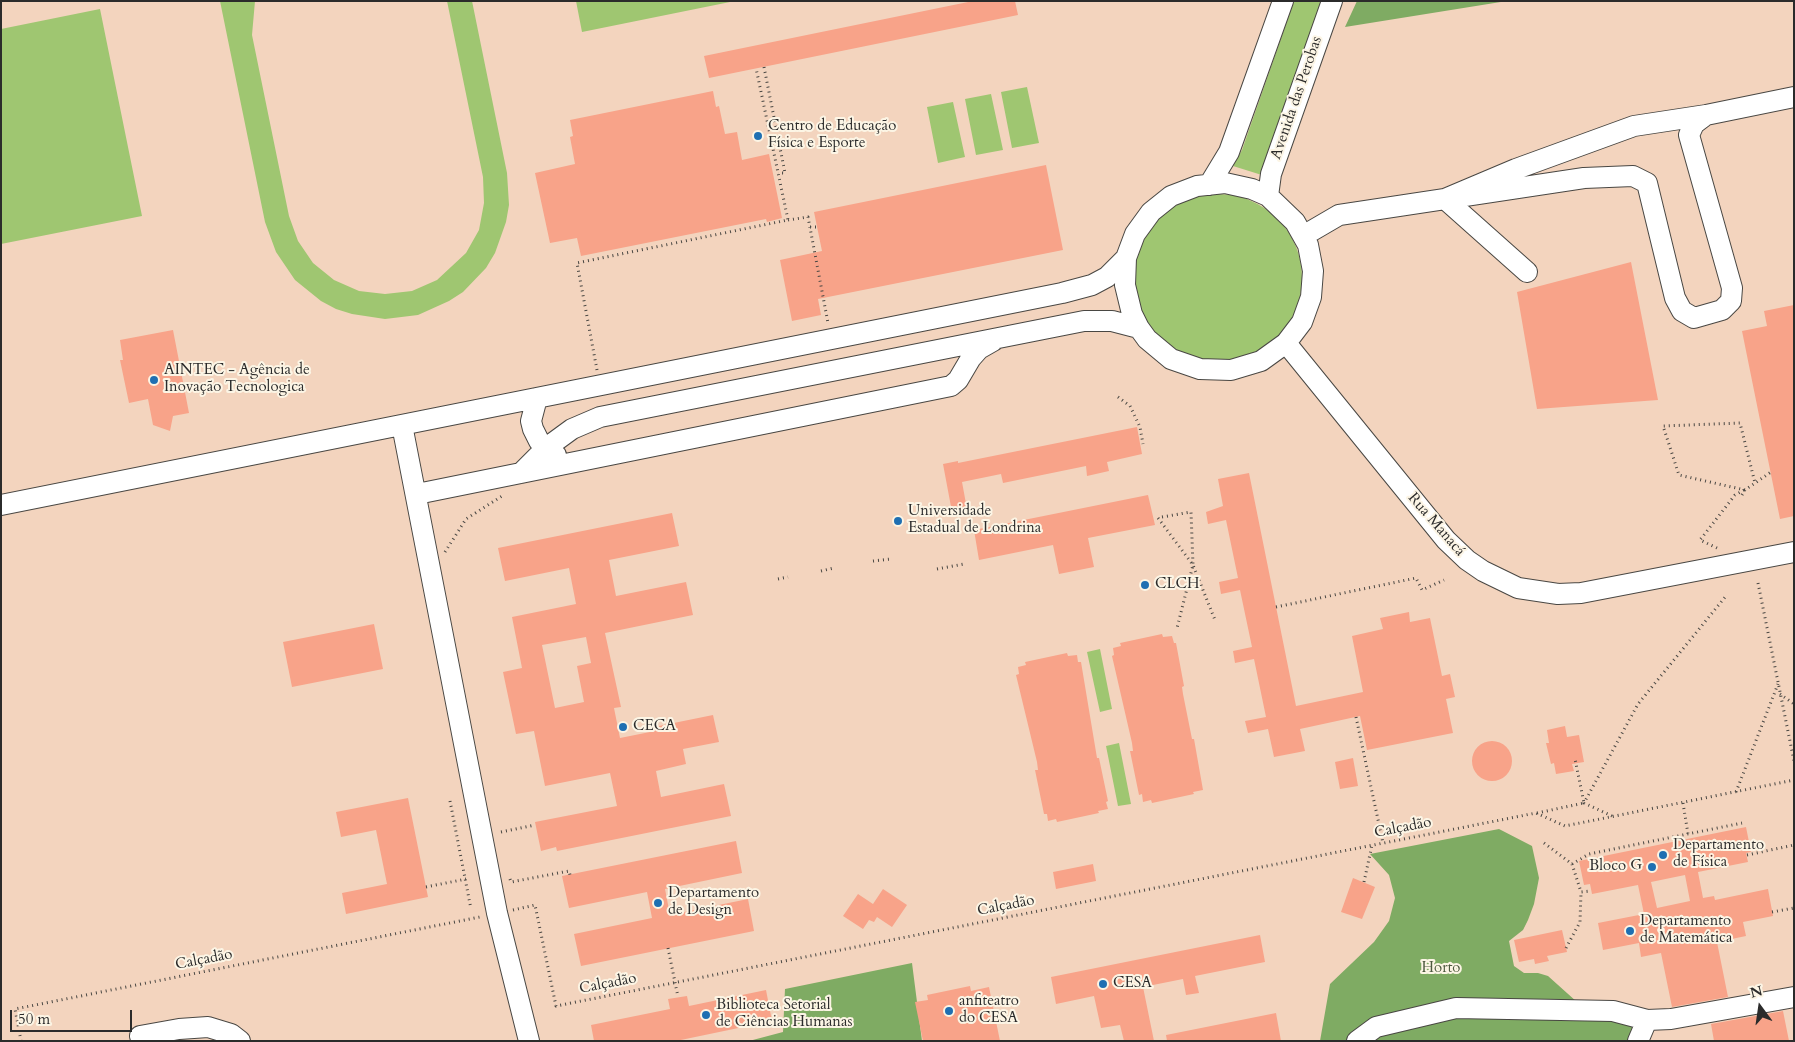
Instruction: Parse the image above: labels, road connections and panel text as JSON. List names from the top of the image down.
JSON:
{
  "streets": {
    "street": ["Avenida das Perobas", "Rua Manacá"],
    "path": ["Calçadão"]
  },
  "parks": ["Horto"],
  "places": [
    "Centro de Educação Física e Esporte",
    "AINTEC - Agência de Inovação Tecnologica",
    "Universidade Estadual de Londrina",
    "CLCH",
    "CECA",
    "Departamento de Física",
    "Bloco G",
    "Departamento de Design",
    "Departamento de Matemática",
    "CESA",
    "anfiteatro do CESA",
    "Biblioteca Setorial de Ciências Humanas"
  ],
  "scale_bar": "50 m",
  "north": "top"
}
